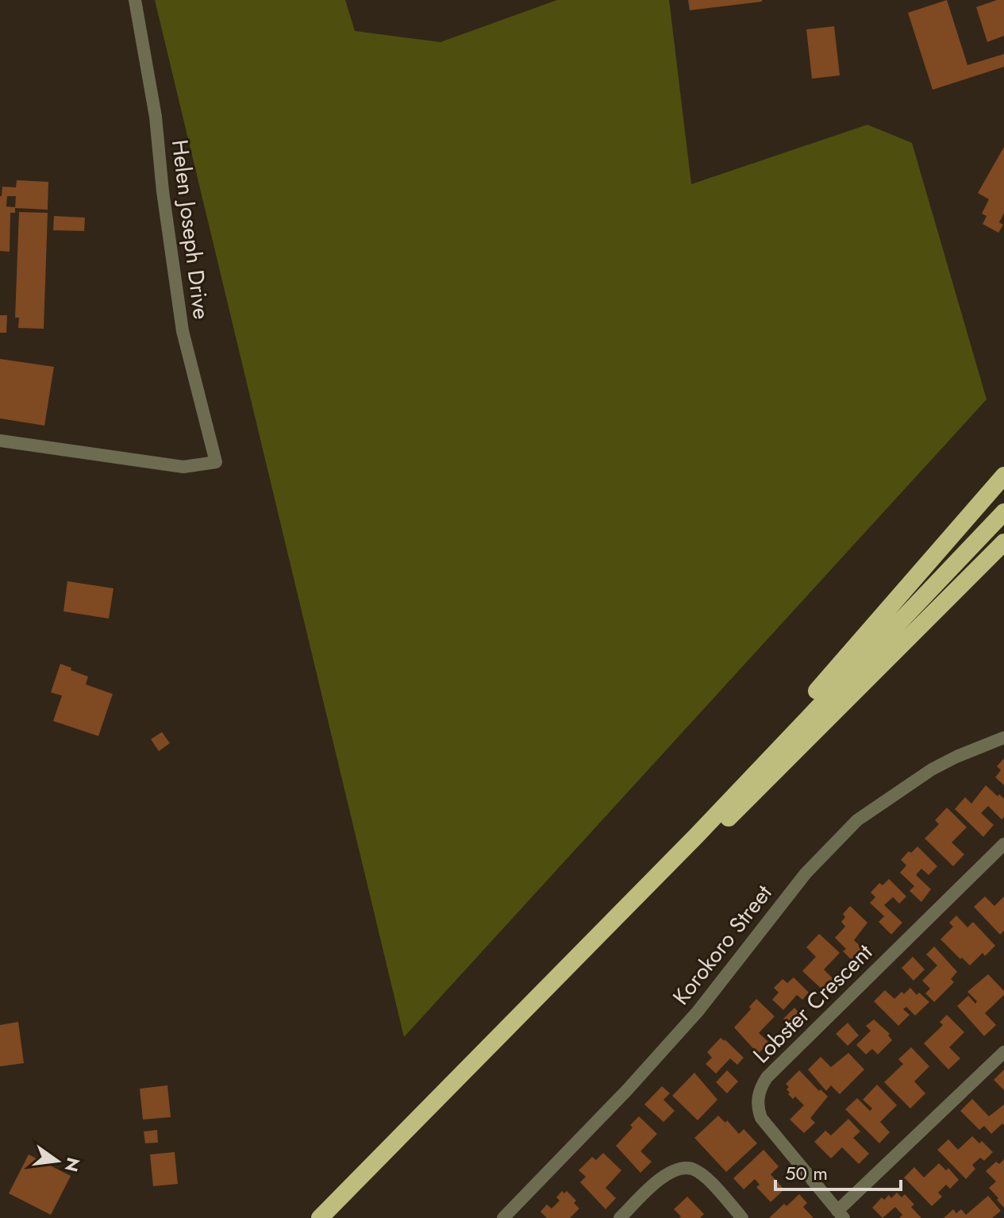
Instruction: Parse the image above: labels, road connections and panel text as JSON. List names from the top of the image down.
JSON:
{
  "streets": {
    "street": ["Helen Joseph Drive", "Korokoro Street", "Lobster Crescent"]
  },
  "scale_bar": "50 m",
  "north": "right"
}
